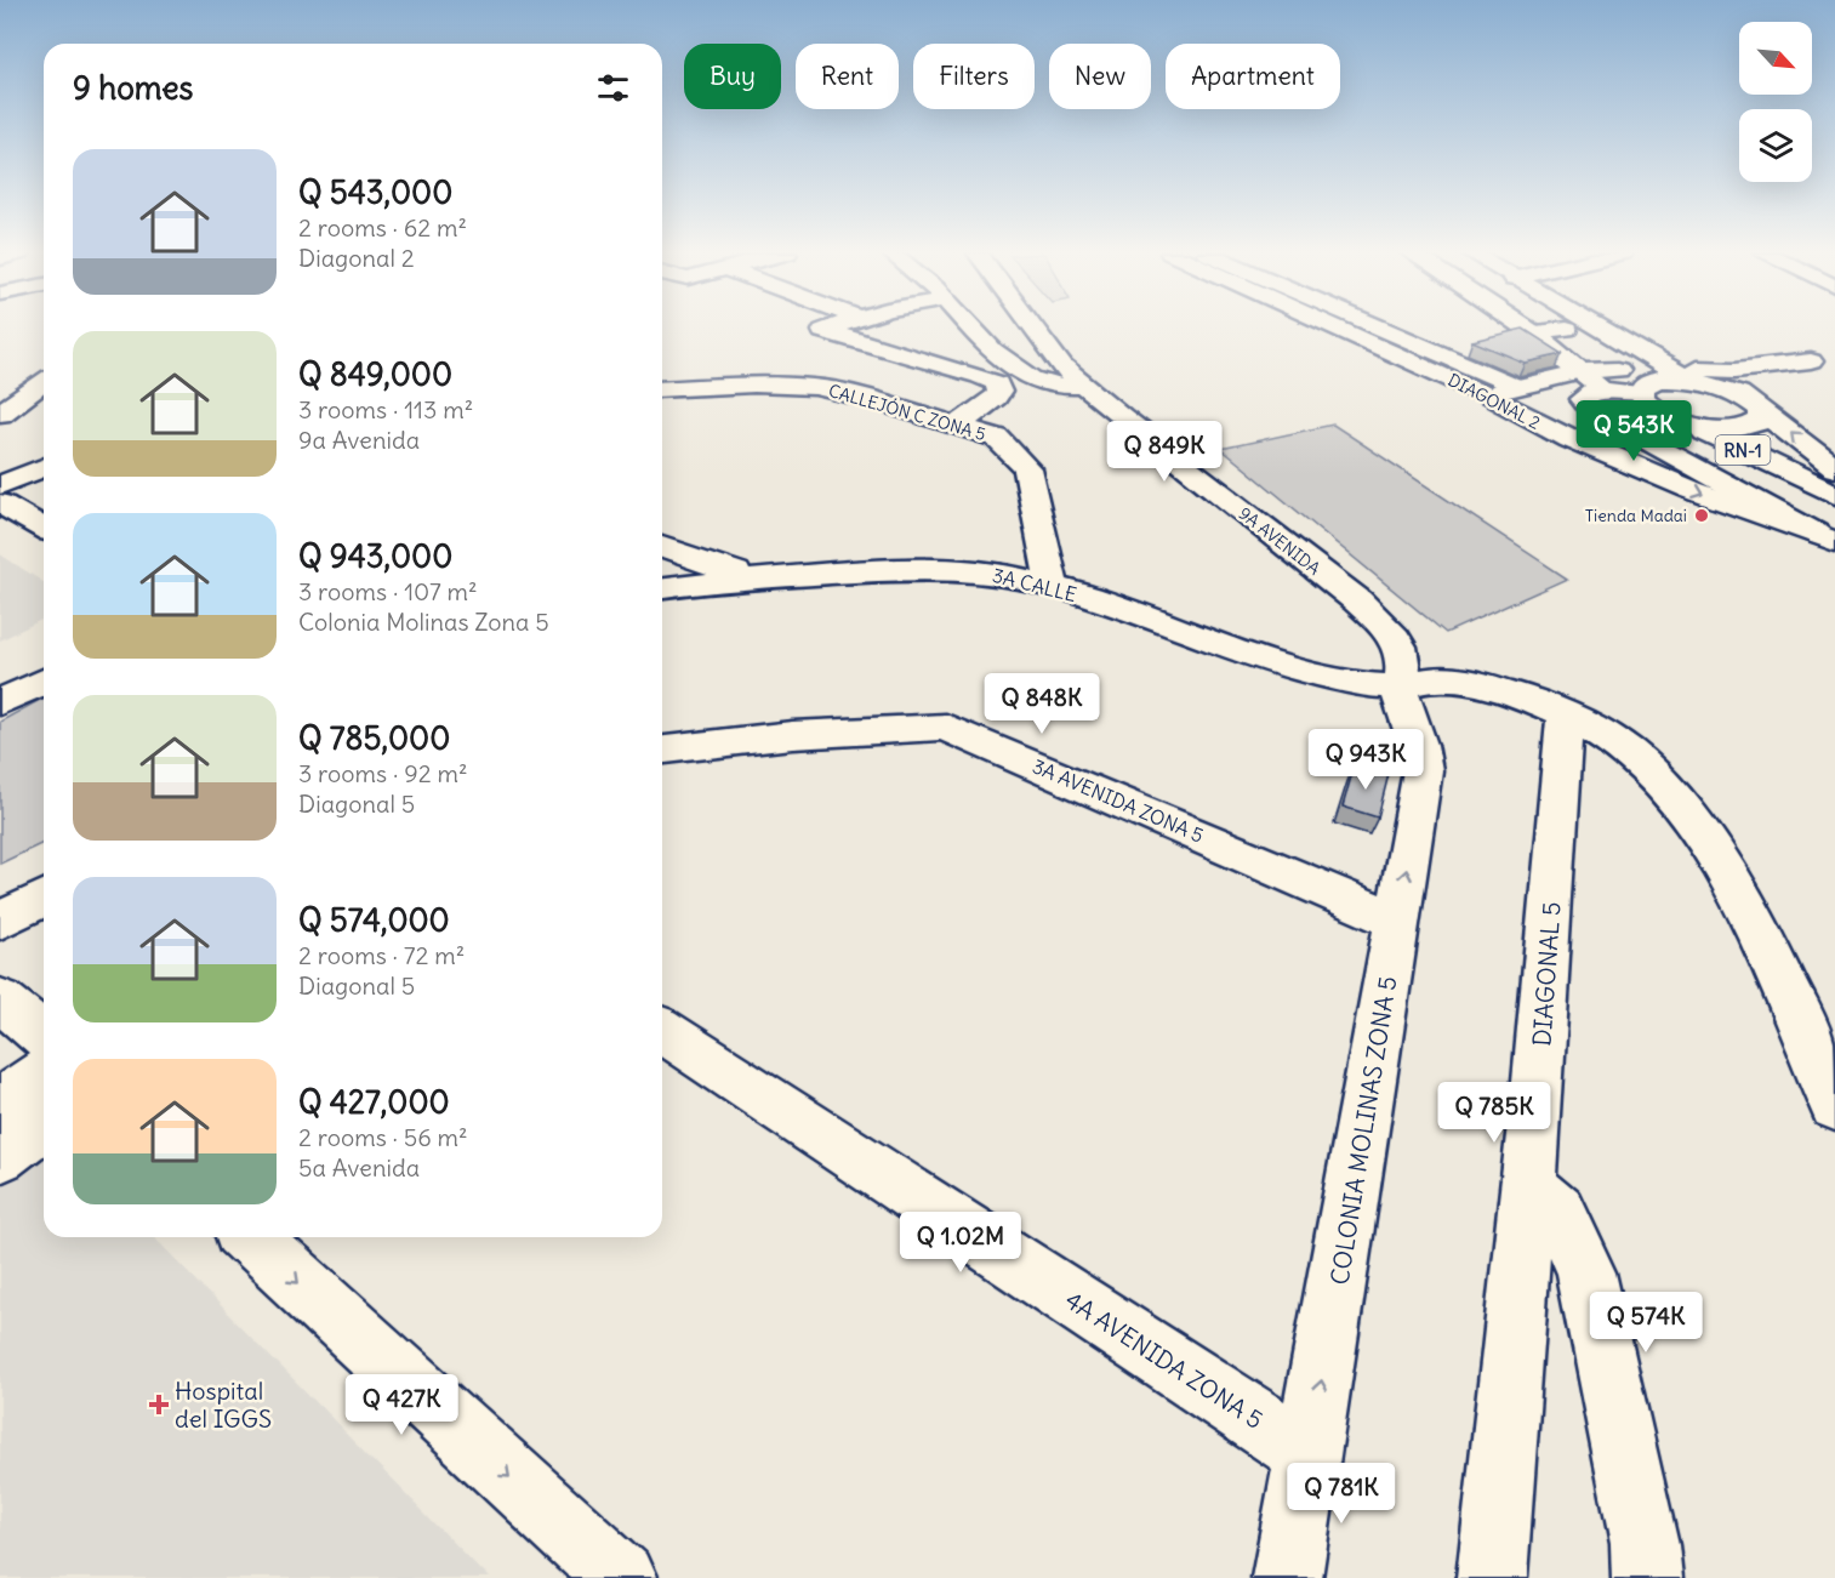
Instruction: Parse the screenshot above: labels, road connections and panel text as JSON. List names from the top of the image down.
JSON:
{
  "streets": {
    "street": [
      "DIAGONAL 2",
      "CALLEJÓN C ZONA 5",
      "RN-1",
      "9A AVENIDA",
      "3A CALLE",
      "3A AVENIDA ZONA 5",
      "DIAGONAL 5",
      "COLONIA MOLINAS ZONA 5",
      "4A AVENIDA ZONA 5"
    ]
  },
  "crossings": [
    ["CALLEJÓN C ZONA 5", "3A CALLE"],
    ["9A AVENIDA", "3A CALLE"],
    ["9A AVENIDA", "COLONIA MOLINAS ZONA 5"],
    ["3A CALLE", "COLONIA MOLINAS ZONA 5"],
    ["3A AVENIDA ZONA 5", "COLONIA MOLINAS ZONA 5"],
    ["COLONIA MOLINAS ZONA 5", "4A AVENIDA ZONA 5"]
  ],
  "one_way": ["COLONIA MOLINAS ZONA 5"],
  "places": {
    "other": ["Tienda Madai"],
    "health": ["Hospital del IGGS"]
  },
  "north": "bottom right",
  "page": {
    "chip": [
      "Buy",
      "Rent",
      "Filters",
      "New",
      "Apartment"
    ],
    "heading": "9 homes",
    "list": [
      {
        "name": "Q 543,000",
        "note": "2 rooms · 62 m² · Diagonal 2"
      },
      {
        "name": "Q 849,000",
        "note": "3 rooms · 113 m² · 9a Avenida"
      },
      {
        "name": "Q 943,000",
        "note": "3 rooms · 107 m² · Colonia Molinas Zona 5"
      },
      {
        "name": "Q 785,000",
        "note": "3 rooms · 92 m² · Diagonal 5"
      },
      {
        "name": "Q 574,000",
        "note": "2 rooms · 72 m² · Diagonal 5"
      },
      {
        "name": "Q 427,000",
        "note": "2 rooms · 56 m² · 5a Avenida"
      }
    ],
    "price": [
      "Q 543K",
      "Q 849K",
      "Q 848K",
      "Q 943K",
      "Q 785K",
      "Q 1.02M",
      "Q 574K",
      "Q 427K",
      "Q 781K"
    ]
  }
}
